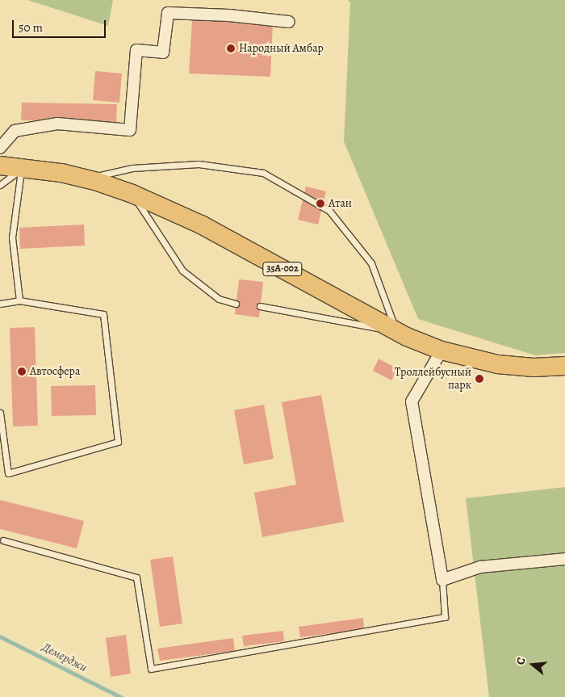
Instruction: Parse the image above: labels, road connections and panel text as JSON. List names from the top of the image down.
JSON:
{
  "streets": {
    "highway": ["35А-002"]
  },
  "water": ["Демерджи"],
  "places": [
    "Народный Амбар",
    "Атан",
    "Автосфера",
    "Троллейбусный парк"
  ],
  "scale_bar": "50 m",
  "north": "left"
}
